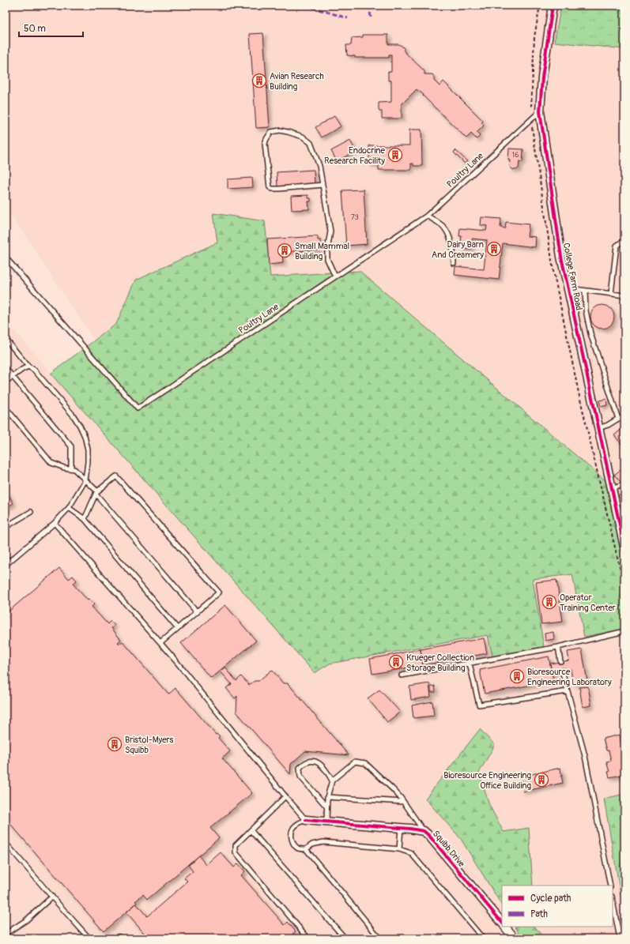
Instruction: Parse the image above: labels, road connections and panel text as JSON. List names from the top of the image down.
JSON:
{
  "streets": {
    "street": ["College Farm Road", "Squibb Drive"],
    "lane": ["Poultry Lane"]
  },
  "crossings": [
    ["Poultry Lane", "College Farm Road"]
  ],
  "places": {
    "building": [
      "Avian Research Building",
      "Endocrine Research Facility",
      "Dairy Barn And Creamery",
      "Small Mammal Building",
      "Operator Training Center",
      "Krueger Collection Storage Building",
      "Bioresource Engineering Laboratory",
      "Bristol-Myers Squibb",
      "Bioresource Engineering Office Building"
    ]
  },
  "house_numbers": ["16", "73"],
  "legend": ["Cycle path", "Path"],
  "scale_bar": "50 m"
}
